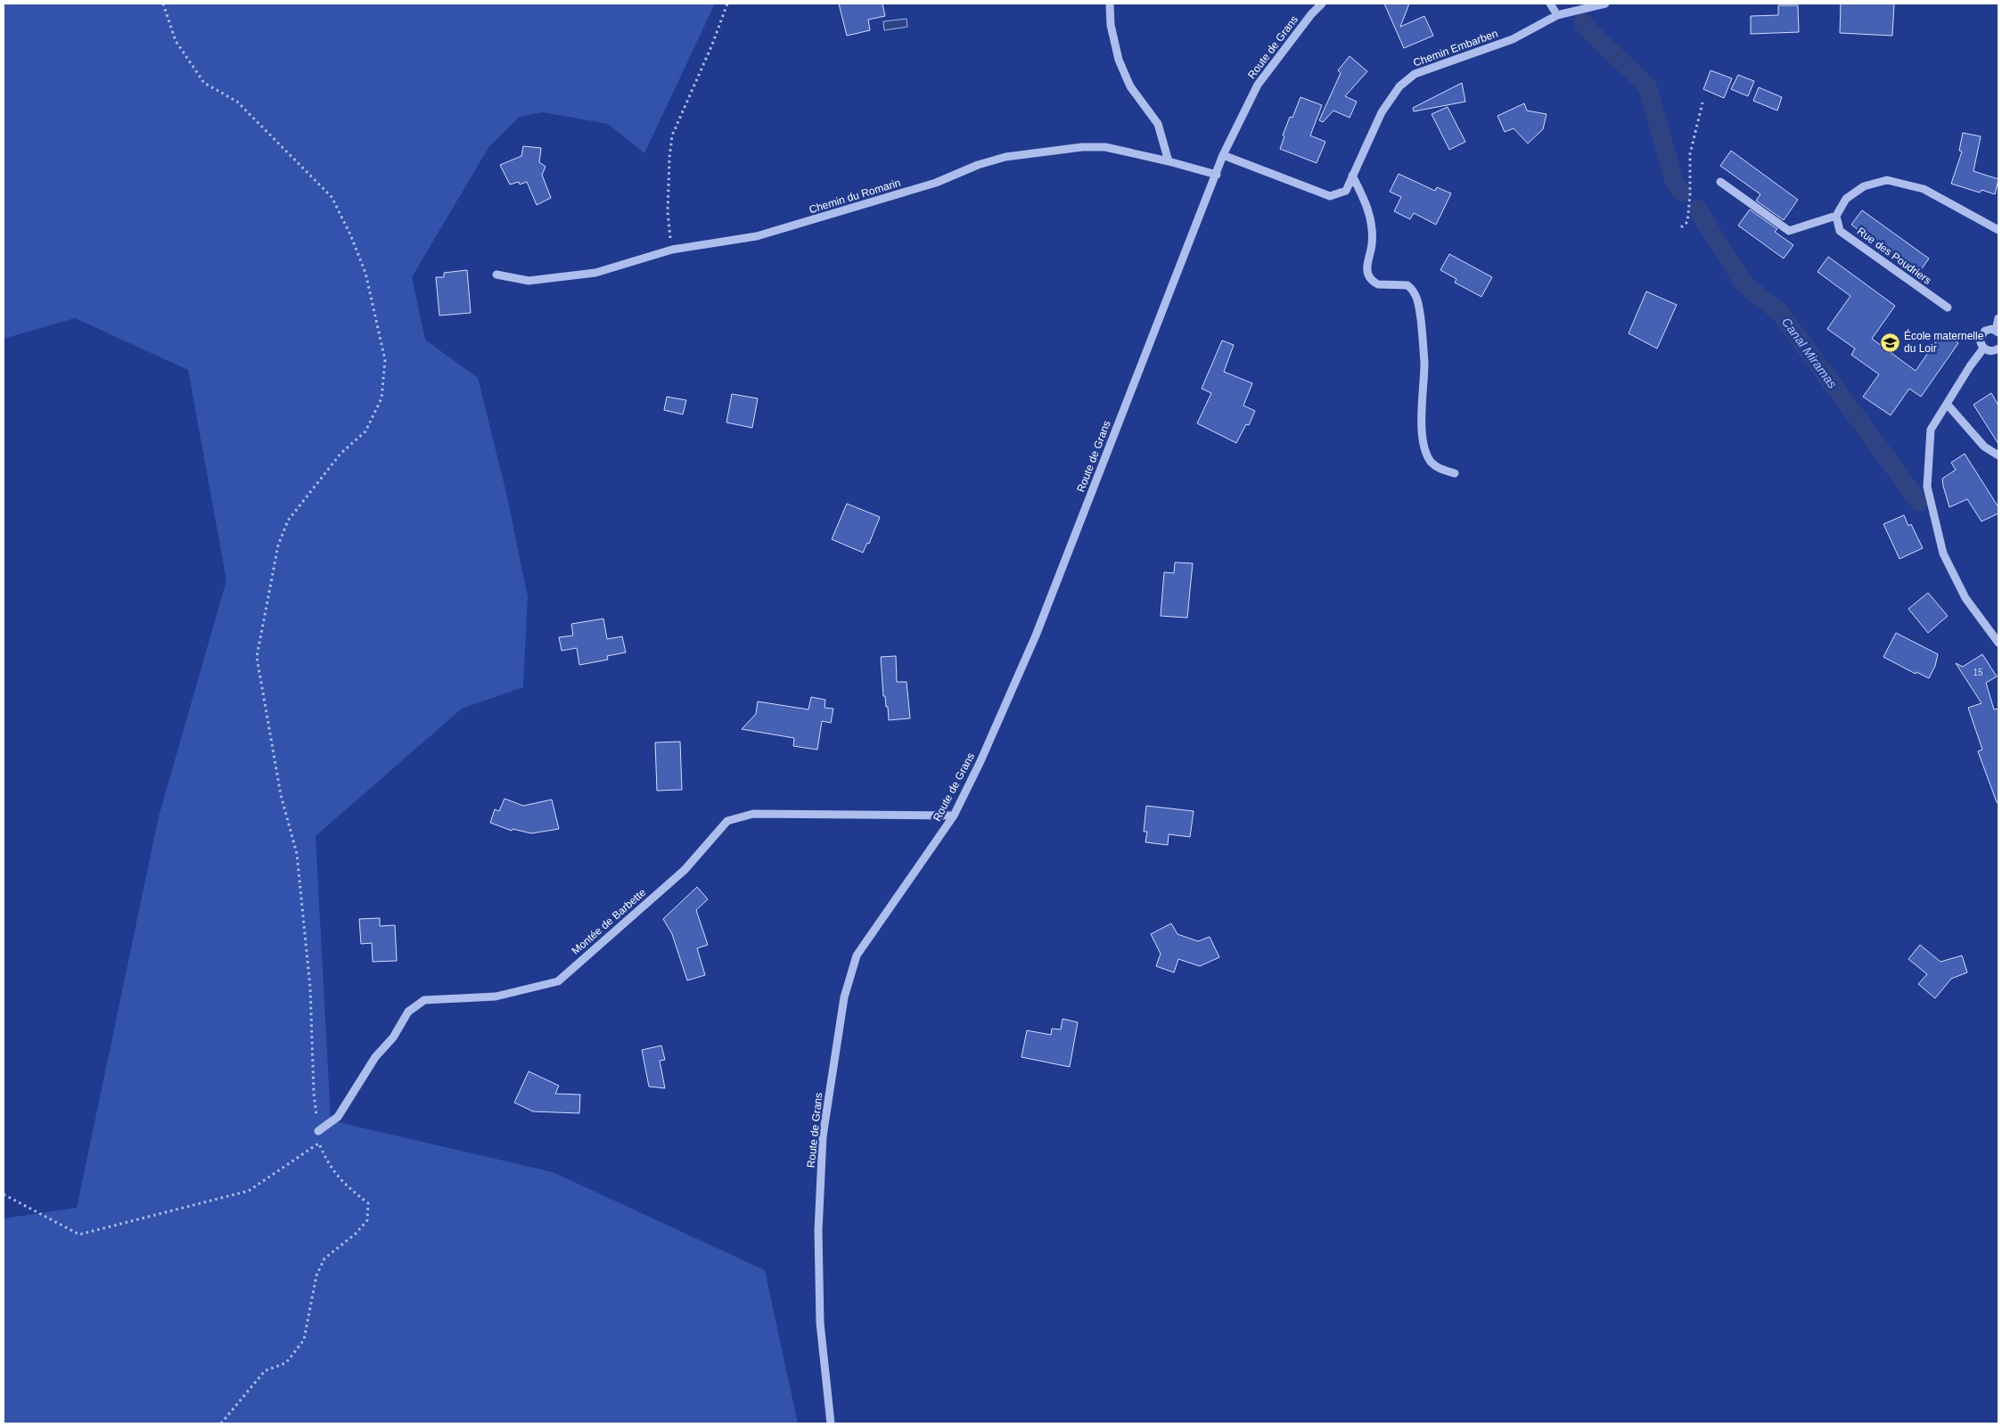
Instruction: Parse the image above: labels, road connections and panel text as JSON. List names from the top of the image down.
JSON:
{
  "streets": {
    "street": [
      "Route de Grans",
      "Chemin Embarben",
      "Chemin du Romarin",
      "Rue des Poudriers",
      "Montée de Barbette"
    ]
  },
  "crossings": [
    ["Route de Grans", "Chemin Embarben"],
    ["Route de Grans", "Chemin du Romarin"],
    ["Route de Grans", "Montée de Barbette"]
  ],
  "water": ["Canal Miramas"],
  "places": {
    "school or university": ["École maternelle du Loir"]
  },
  "house_numbers": ["15"]
}
